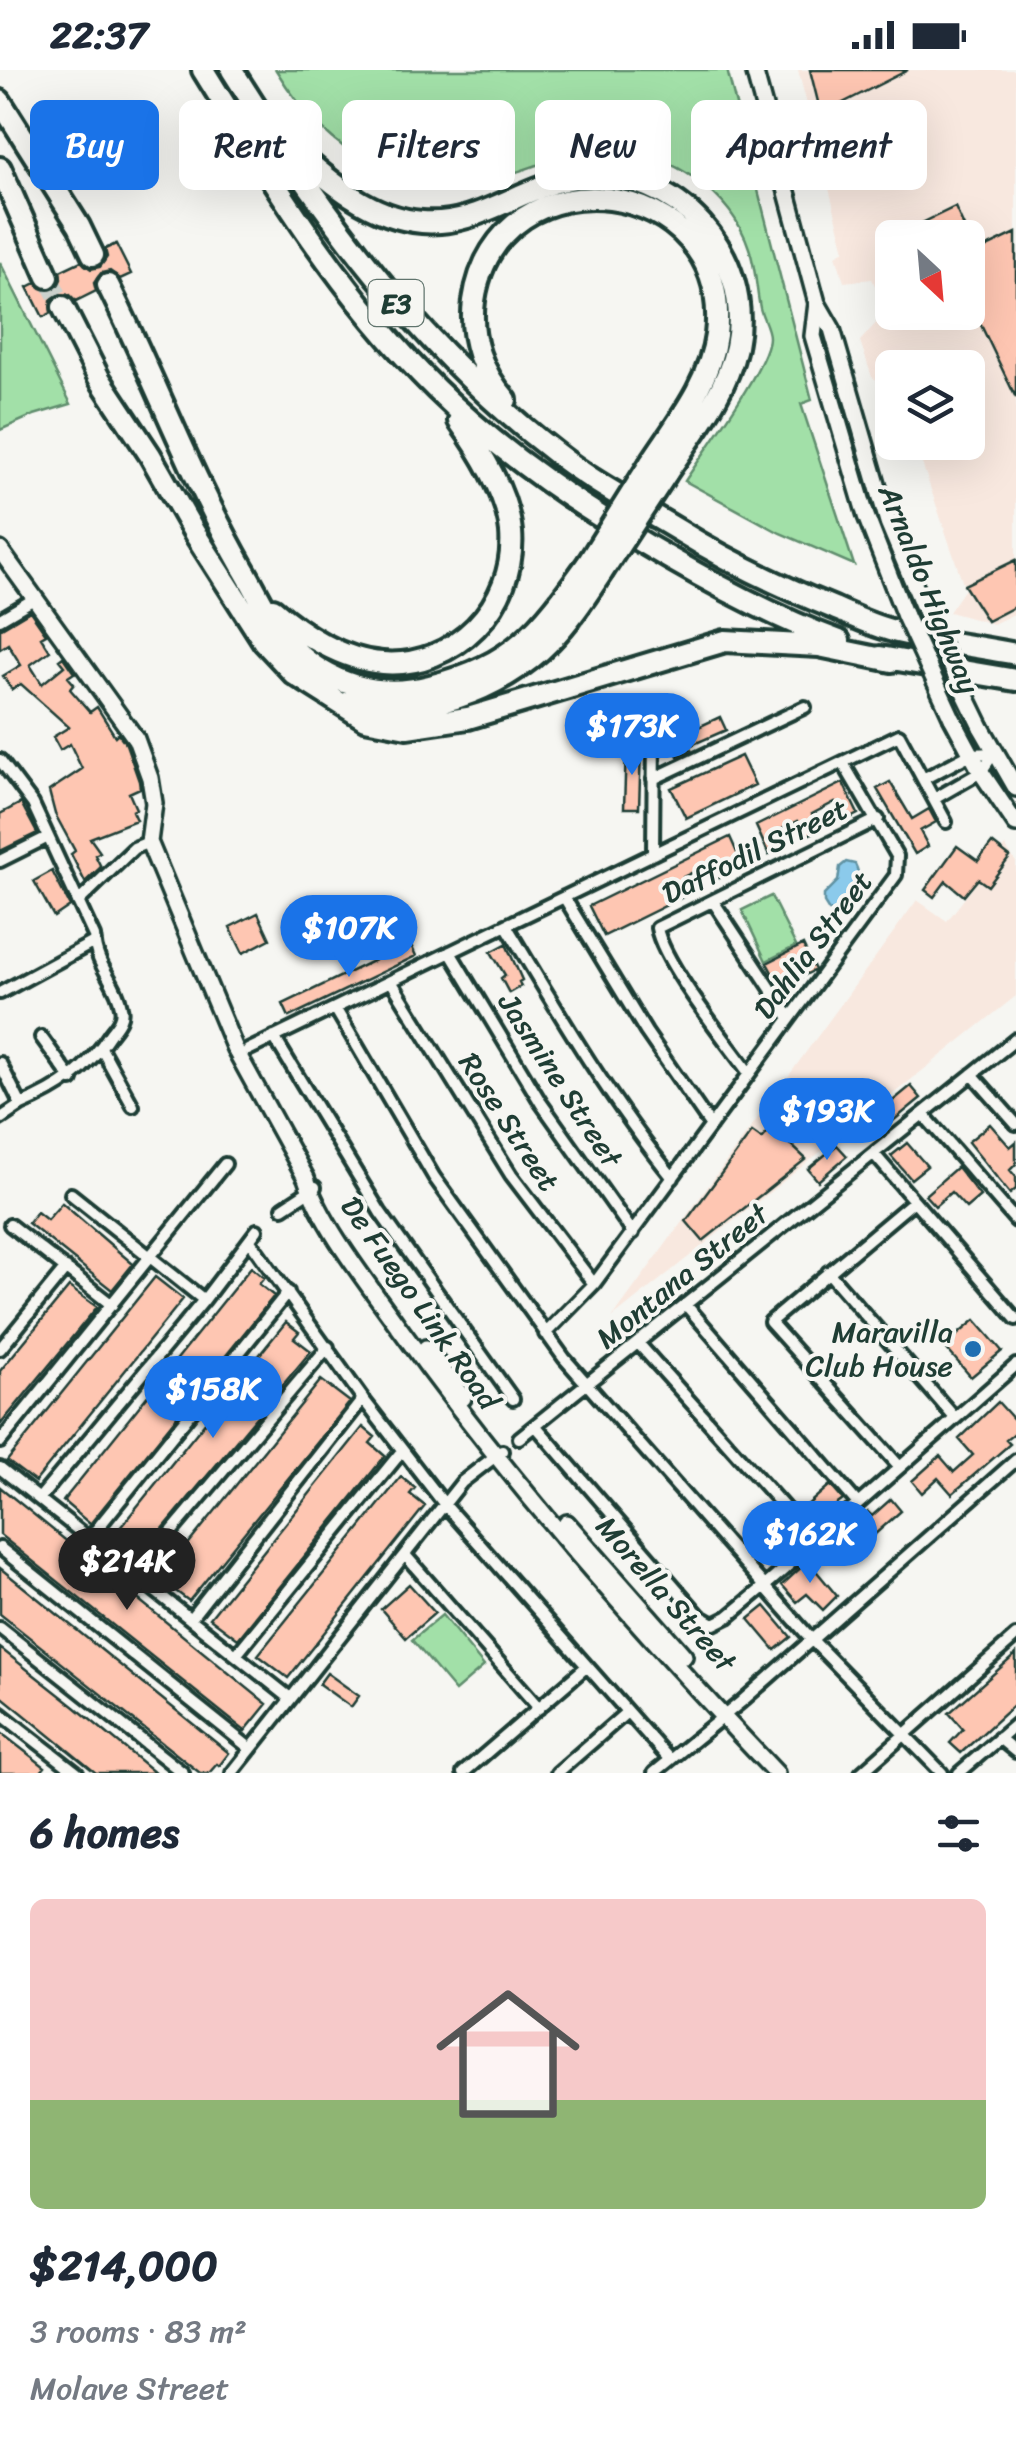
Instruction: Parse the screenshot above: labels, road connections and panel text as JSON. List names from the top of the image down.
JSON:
{
  "streets": {
    "highway": ["E3"],
    "street": [
      "Arnaldo Highway",
      "Daffodil Street",
      "Dahlia Street",
      "Jasmine Street",
      "Rose Street",
      "Montana Street",
      "De Fuego Link Road",
      "Morella Street"
    ]
  },
  "crossings": [
    ["Daffodil Street", "Dahlia Street"],
    ["Dahlia Street", "Jasmine Street"],
    ["Dahlia Street", "Rose Street"],
    ["De Fuego Link Road", "Morella Street"]
  ],
  "places": ["Maravilla Club House"],
  "north": "bottom right",
  "page": {
    "status": "22:37",
    "chip": [
      "Buy",
      "Rent",
      "Filters",
      "New",
      "Apartment"
    ],
    "price": [
      "$173K",
      "$107K",
      "$193K",
      "$158K",
      "$162K",
      "$214K"
    ],
    "heading": "6 homes",
    "list": [
      {
        "name": "$214,000",
        "note": "3 rooms · 83 m² · Molave Street"
      }
    ]
  }
}
